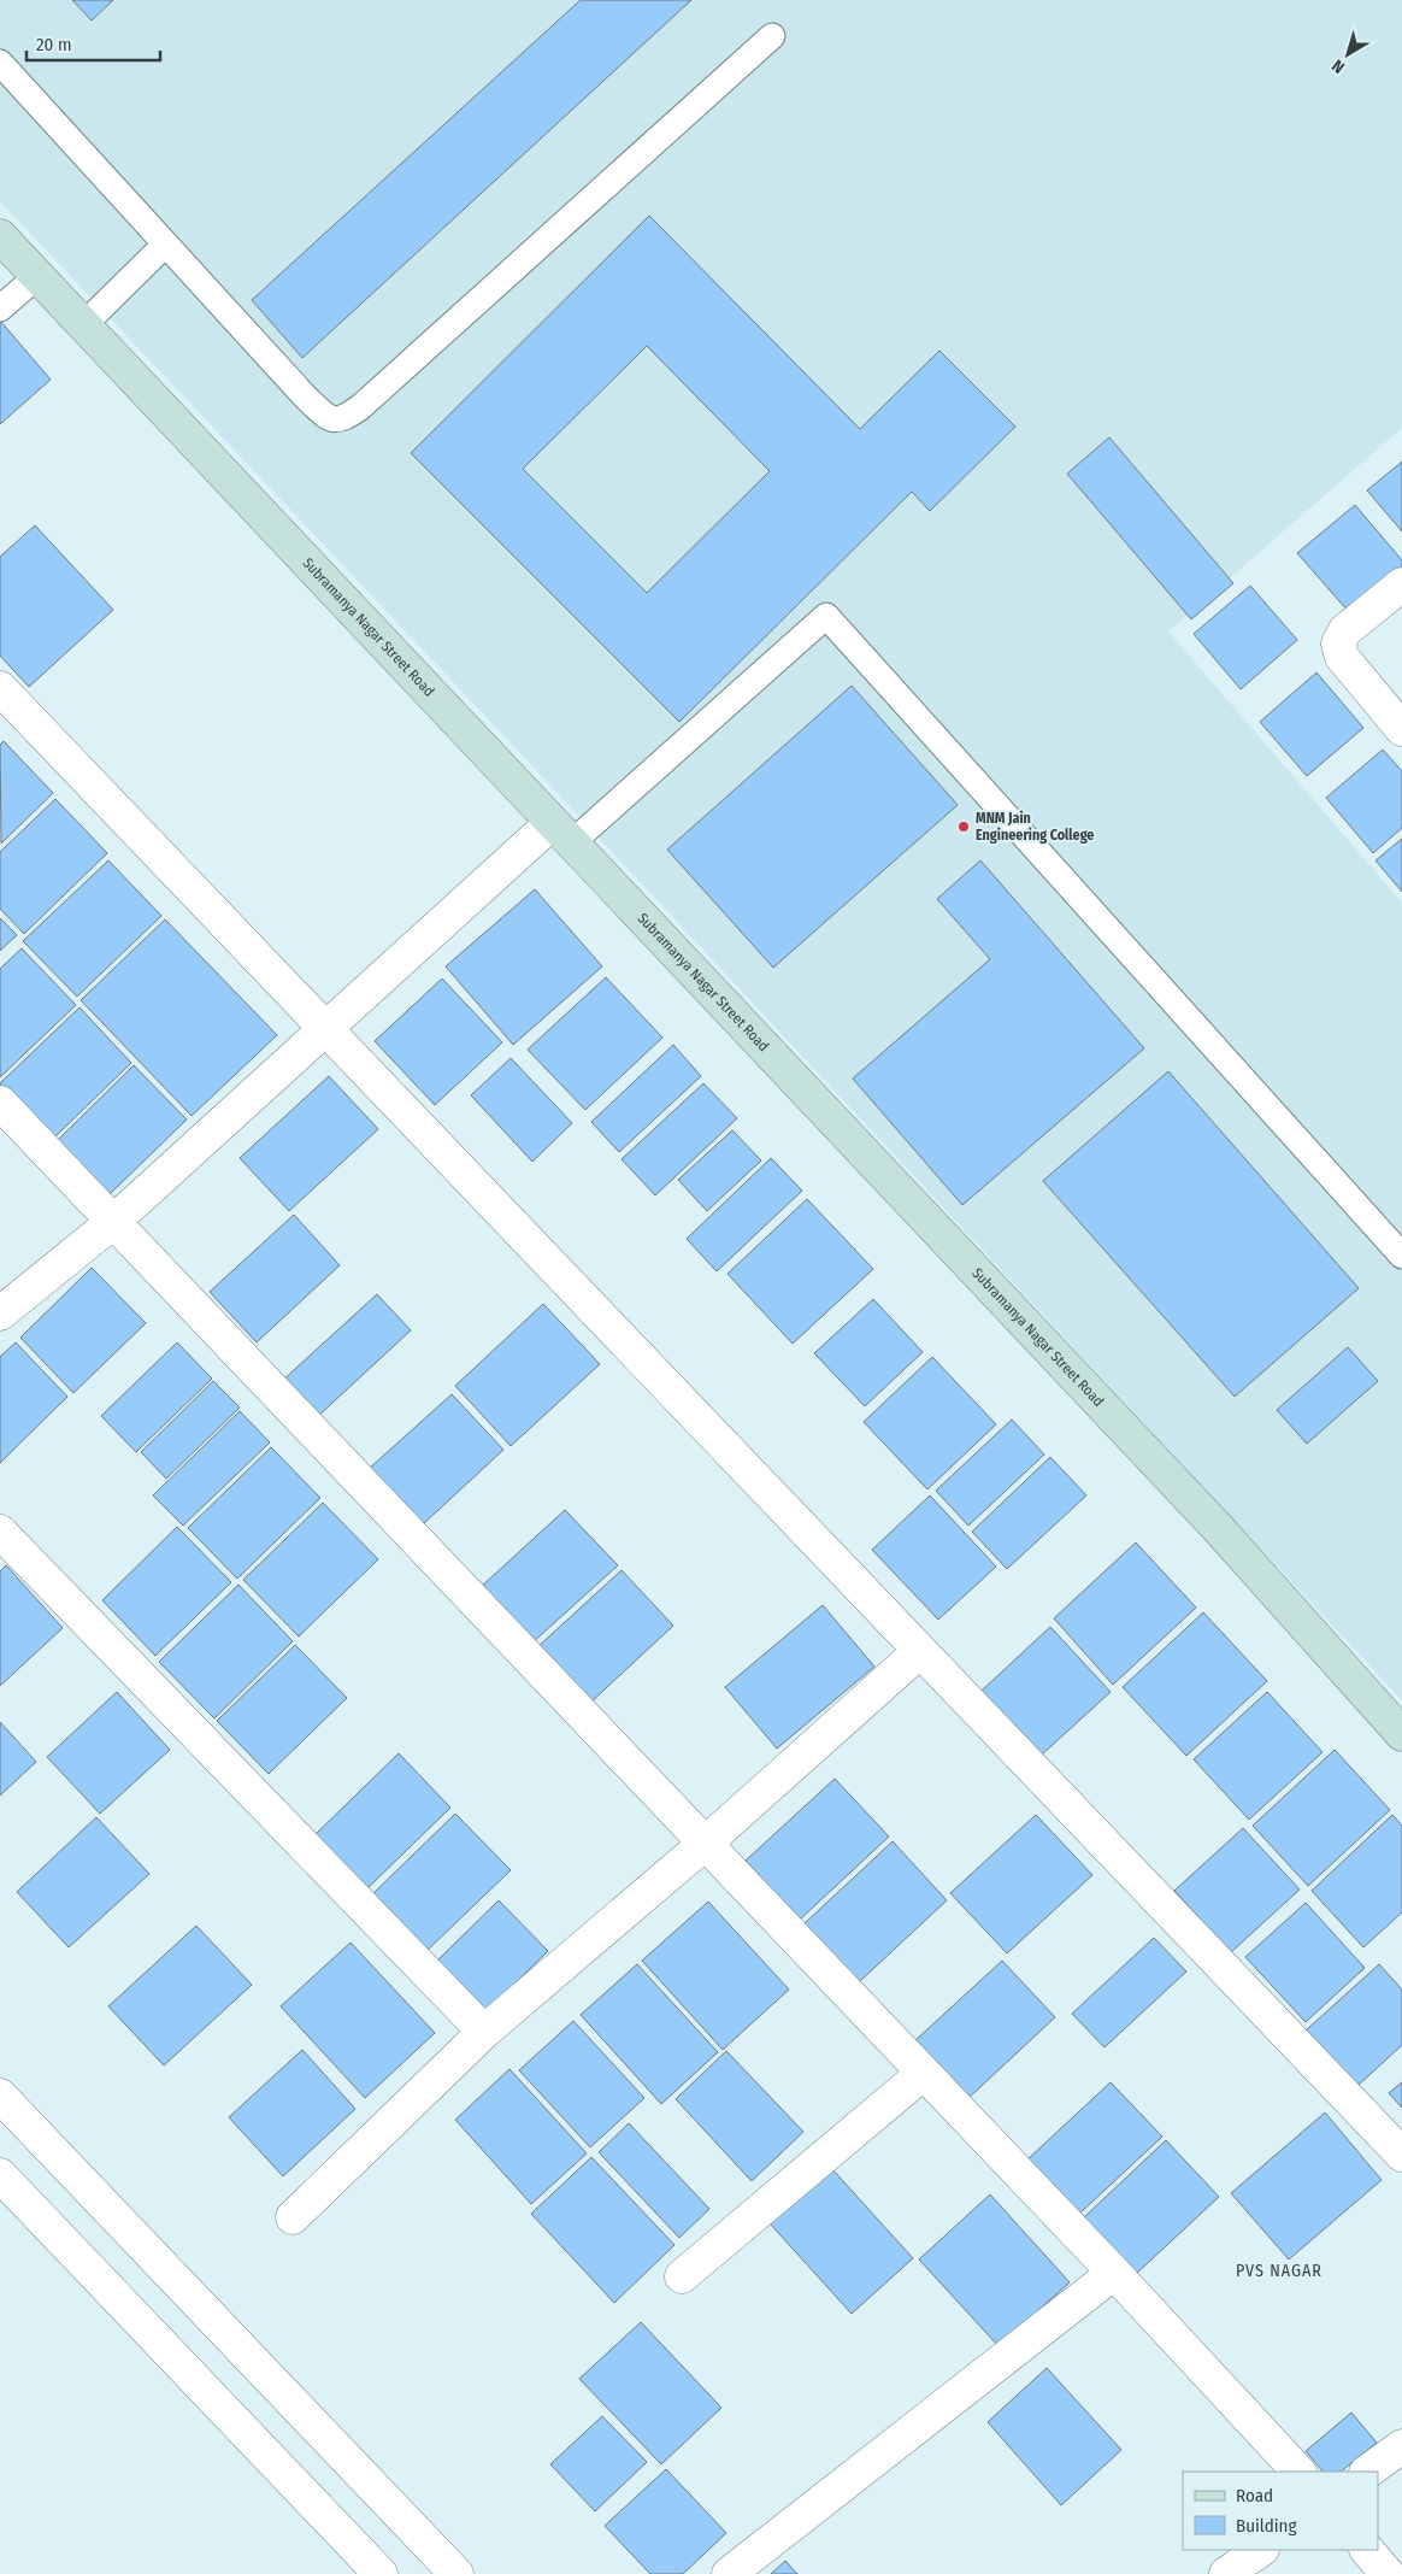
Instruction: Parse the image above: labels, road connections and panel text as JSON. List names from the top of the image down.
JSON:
{
  "streets": {
    "street": ["Subramanya Nagar Street Road"]
  },
  "districts": ["PVS NAGAR"],
  "places": ["MNM Jain Engineering College"],
  "legend": ["Road", "Building"],
  "scale_bar": "20 m",
  "north": "bottom left"
}
